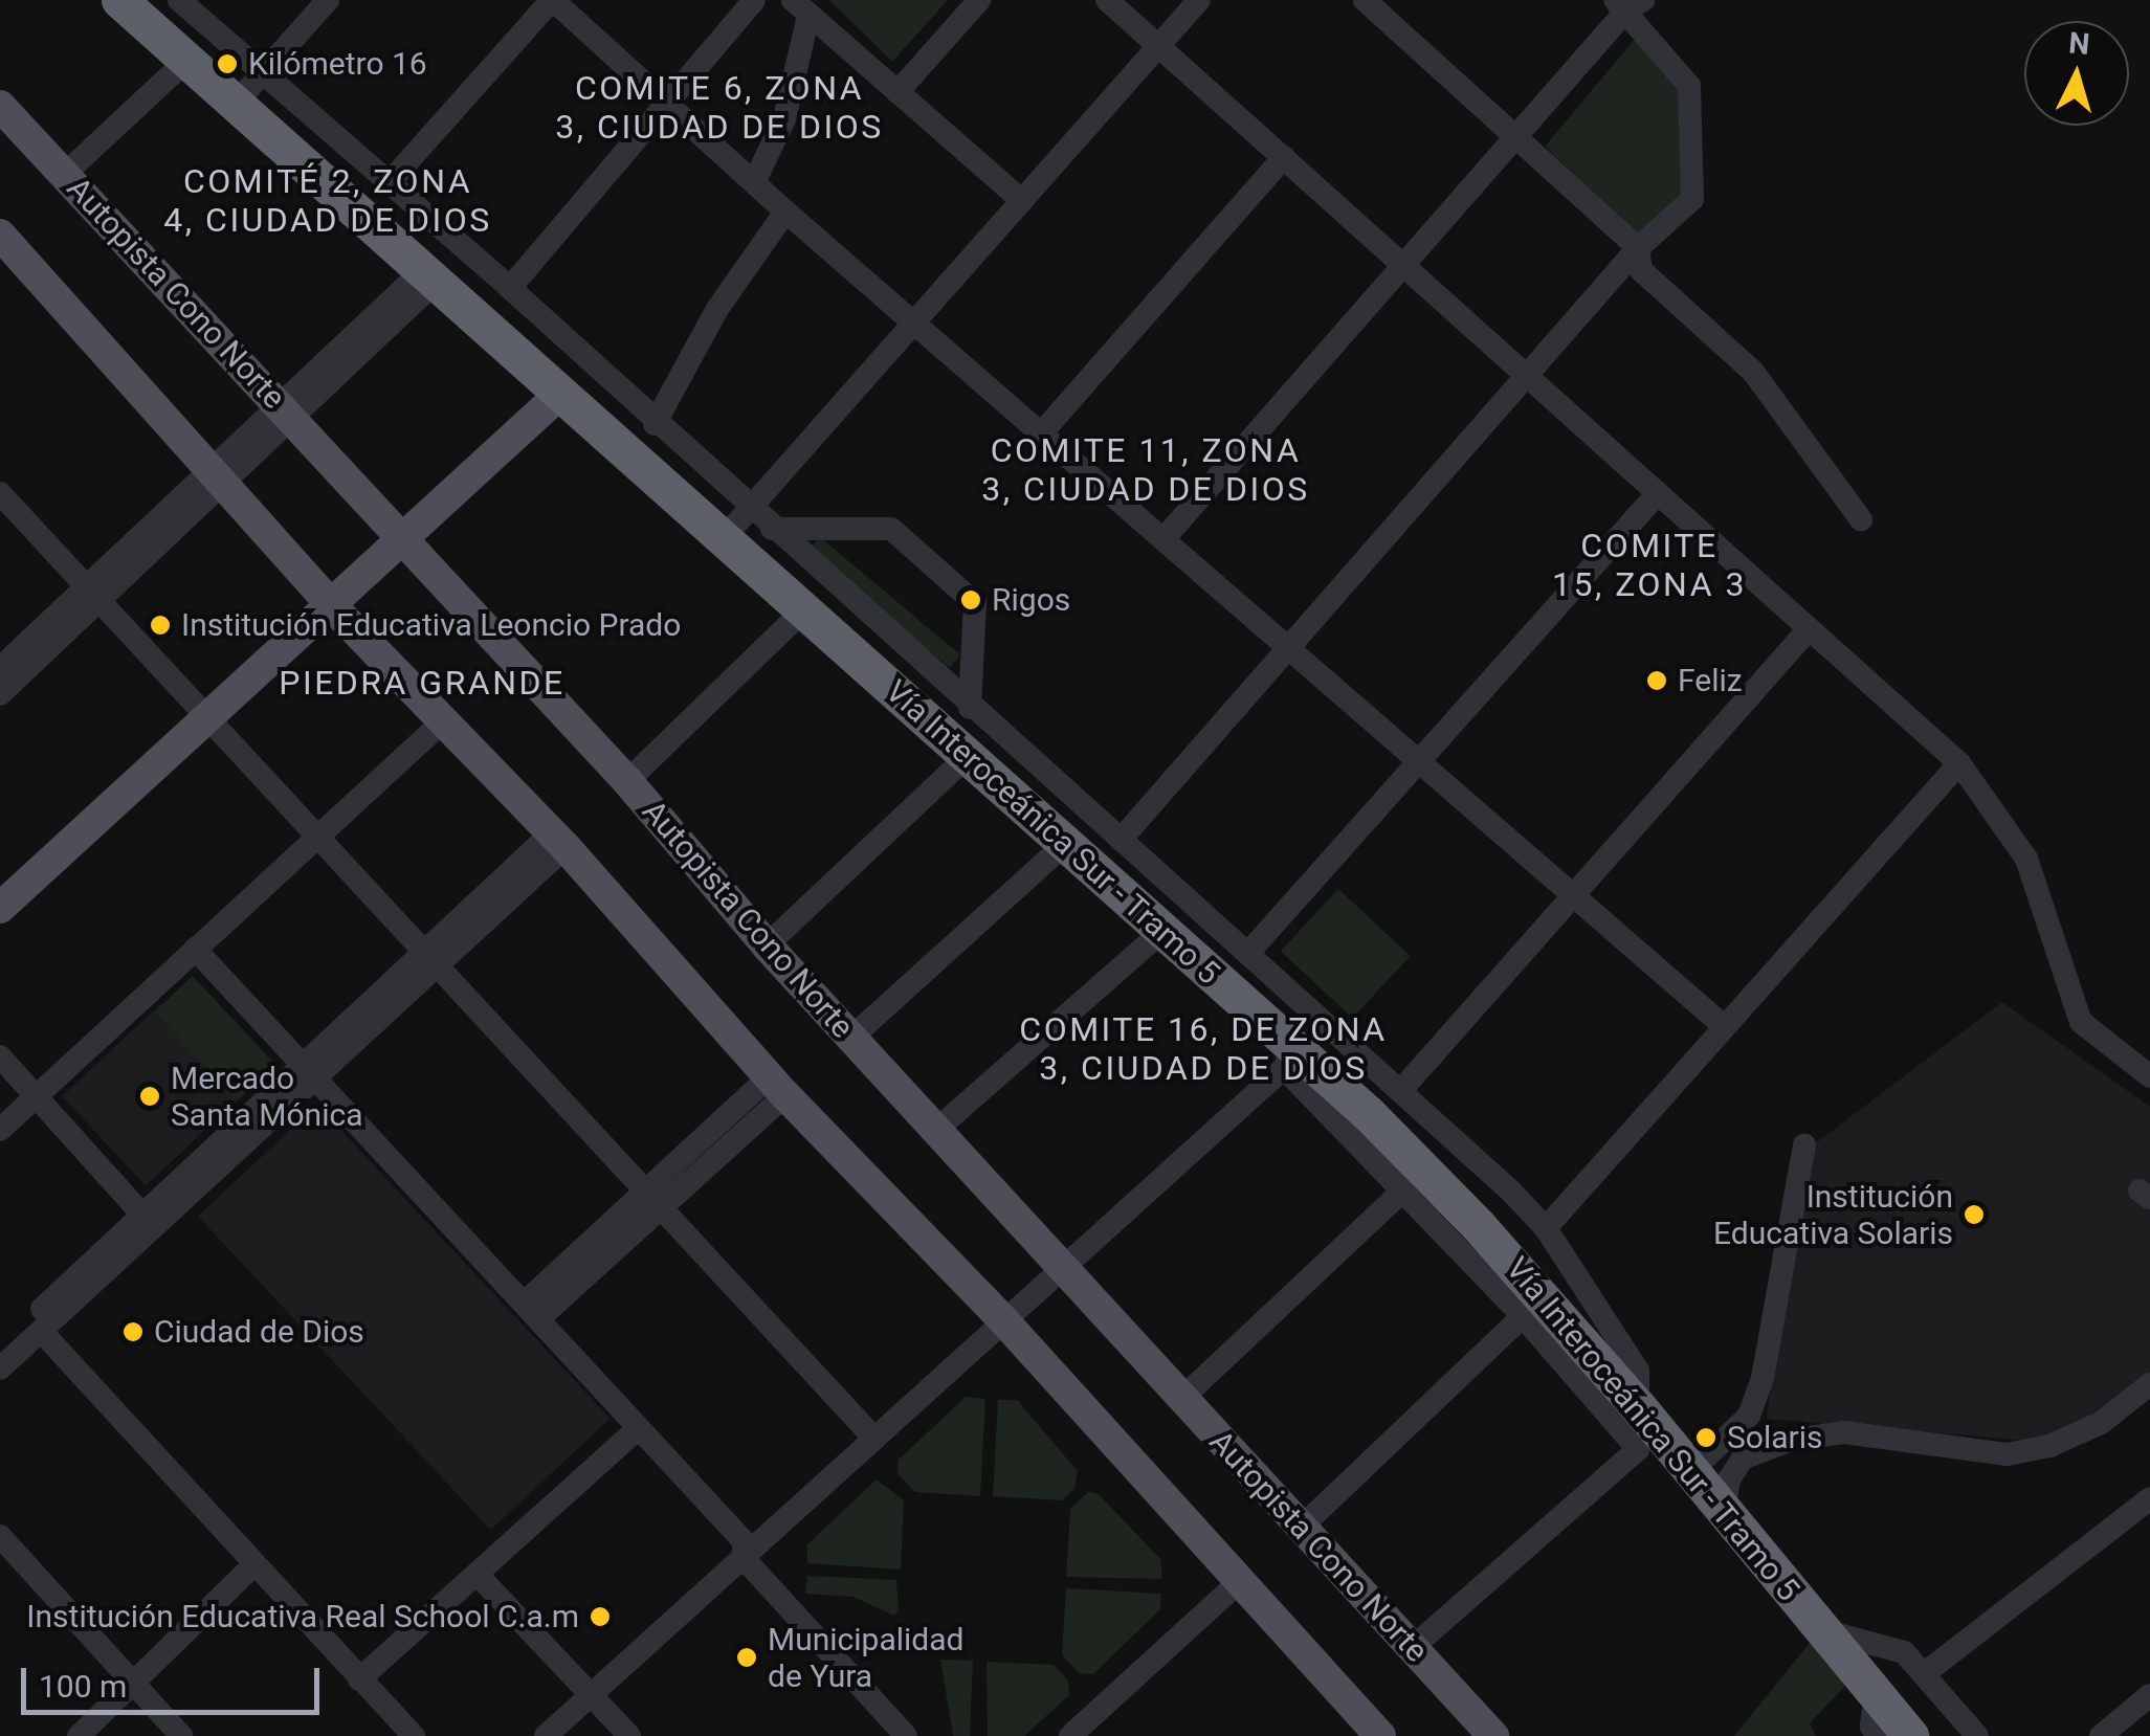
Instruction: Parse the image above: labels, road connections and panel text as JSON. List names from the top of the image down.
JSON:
{
  "streets": {
    "highway": ["Vía Interoceánica Sur - Tramo 5"],
    "main road": ["Autopista Cono Norte"]
  },
  "districts": [
    "COMITE 6, ZONA 3, CIUDAD DE DIOS",
    "COMITÉ 2, ZONA 4, CIUDAD DE DIOS",
    "COMITE 11, ZONA 3, CIUDAD DE DIOS",
    "COMITE 15, ZONA 3",
    "PIEDRA GRANDE",
    "COMITE 16, DE ZONA 3, CIUDAD DE DIOS"
  ],
  "places": [
    "Kilómetro 16",
    "Rigos",
    "Institución Educativa Leoncio Prado",
    "Feliz",
    "Mercado Santa Mónica",
    "Institución Educativa Solaris",
    "Ciudad de Dios",
    "Solaris",
    "Institución Educativa Real School C.a.m",
    "Municipalidad de Yura"
  ],
  "scale_bar": "100 m",
  "north": "top"
}
